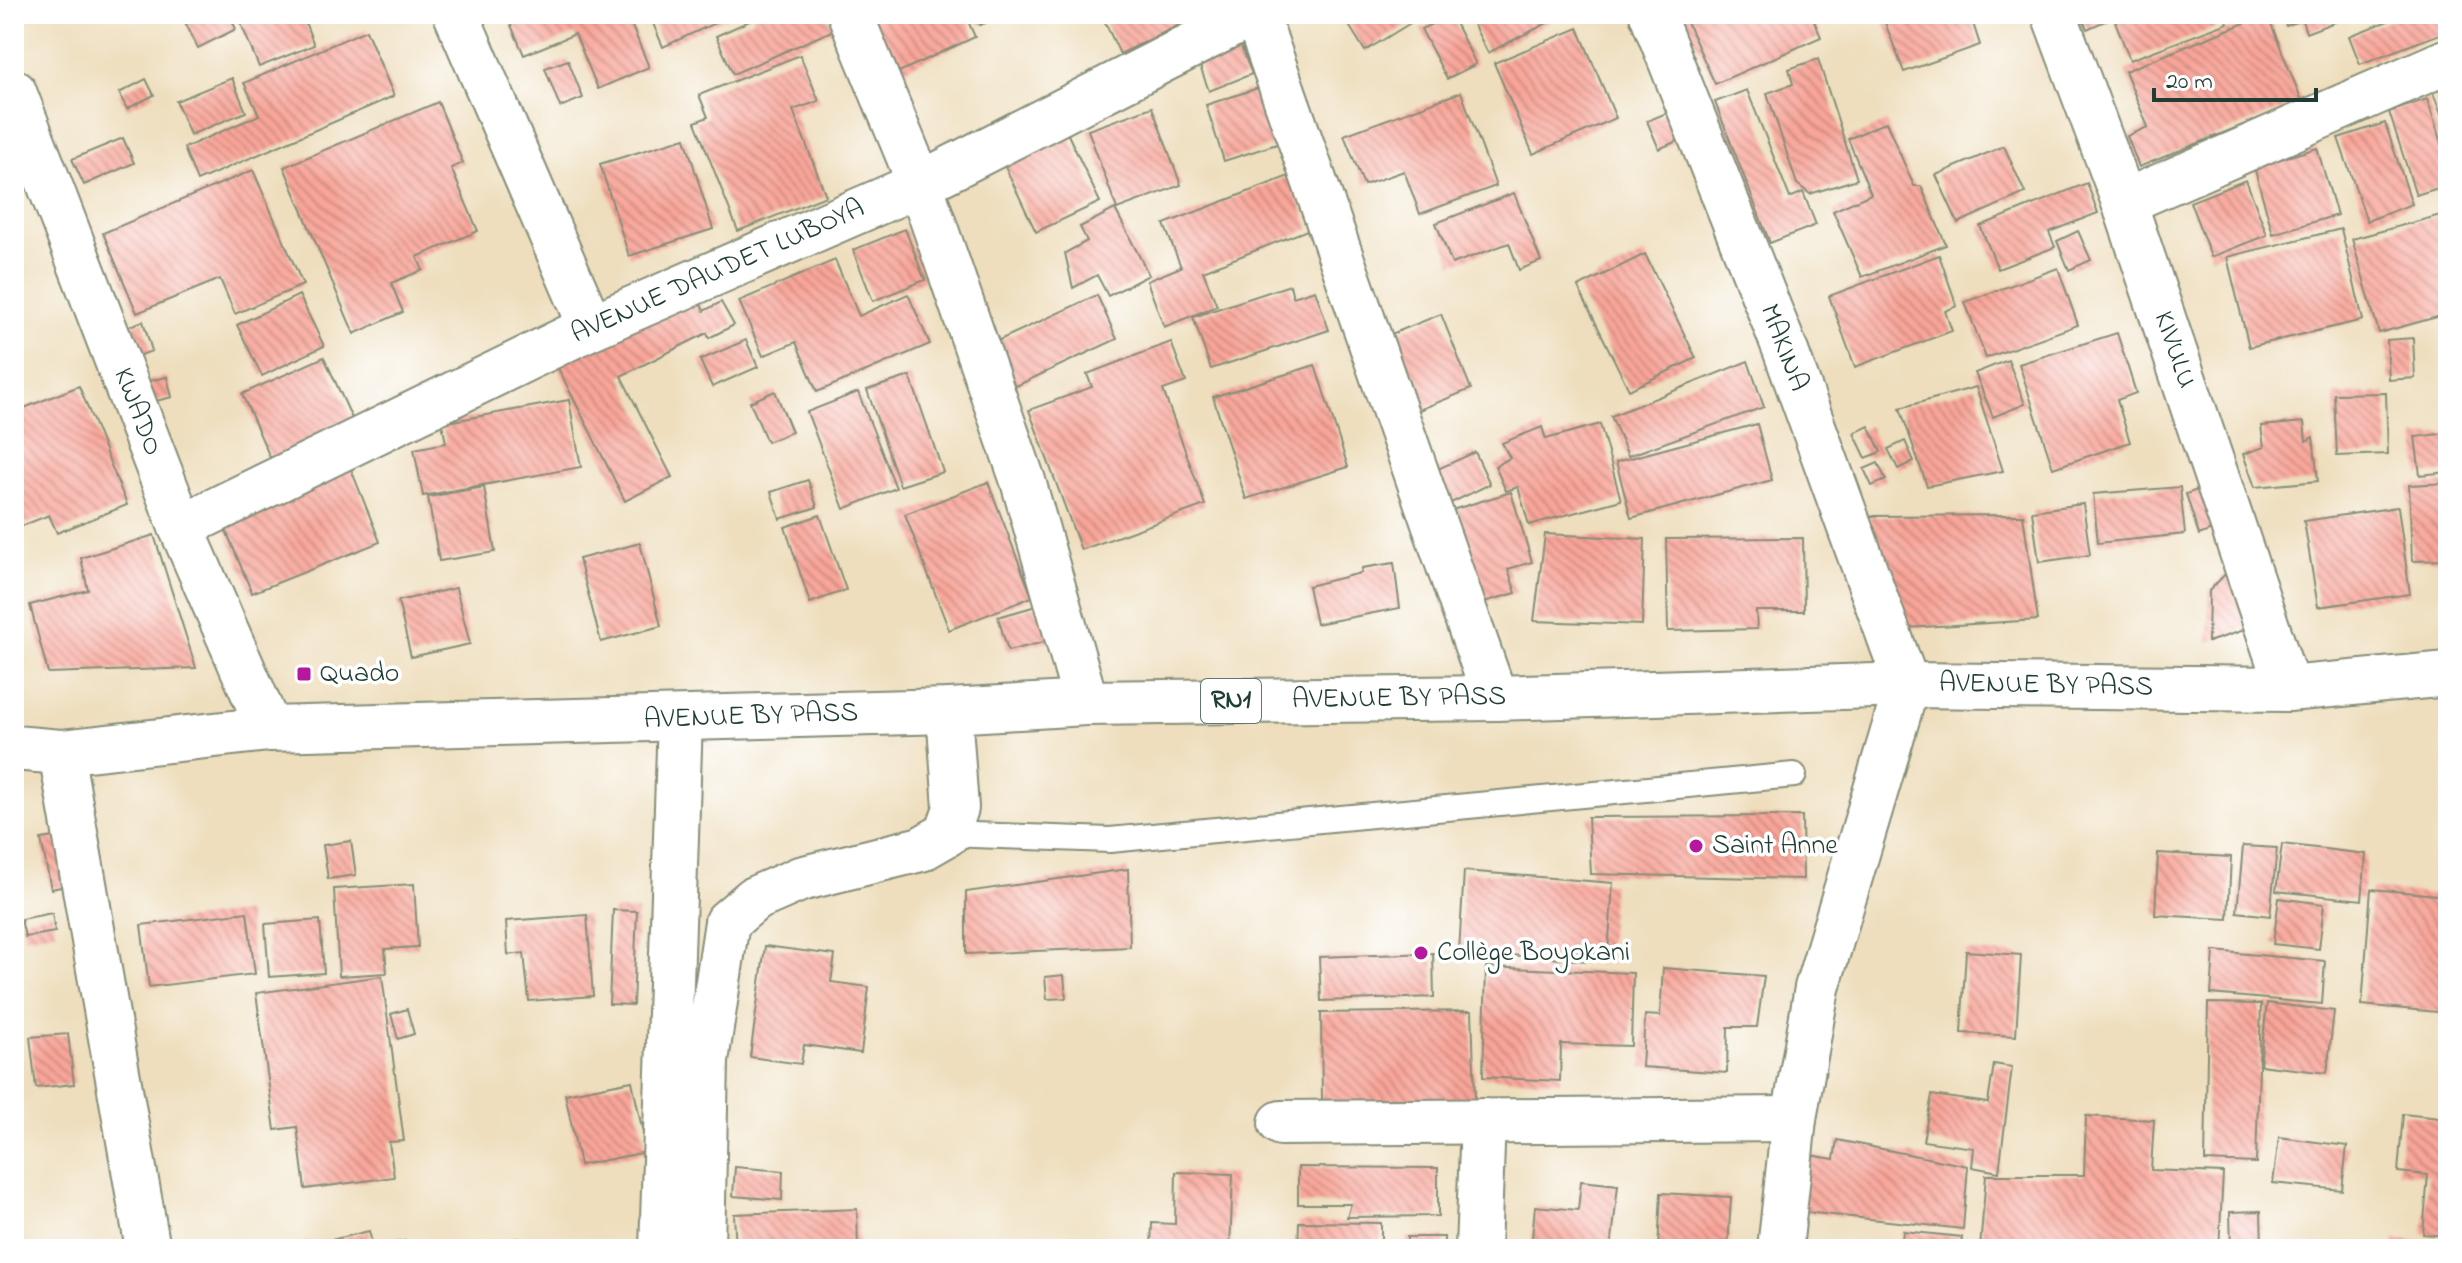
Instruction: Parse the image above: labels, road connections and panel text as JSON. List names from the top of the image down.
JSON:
{
  "streets": {
    "main road": [
      "AVENUE DAUDET LUBOYA",
      "MAKINA",
      "KIVULU",
      "KWADO",
      "AVENUE BY PASS",
      "RN1"
    ]
  },
  "crossings": [
    ["AVENUE DAUDET LUBOYA", "KWADO"],
    ["MAKINA", "AVENUE BY PASS"],
    ["KIVULU", "AVENUE BY PASS"],
    ["KWADO", "AVENUE BY PASS"]
  ],
  "places": {
    "transit": ["Quado"],
    "other": ["Saint Anne", "Collège Boyokani"]
  },
  "scale_bar": "20 m"
}
